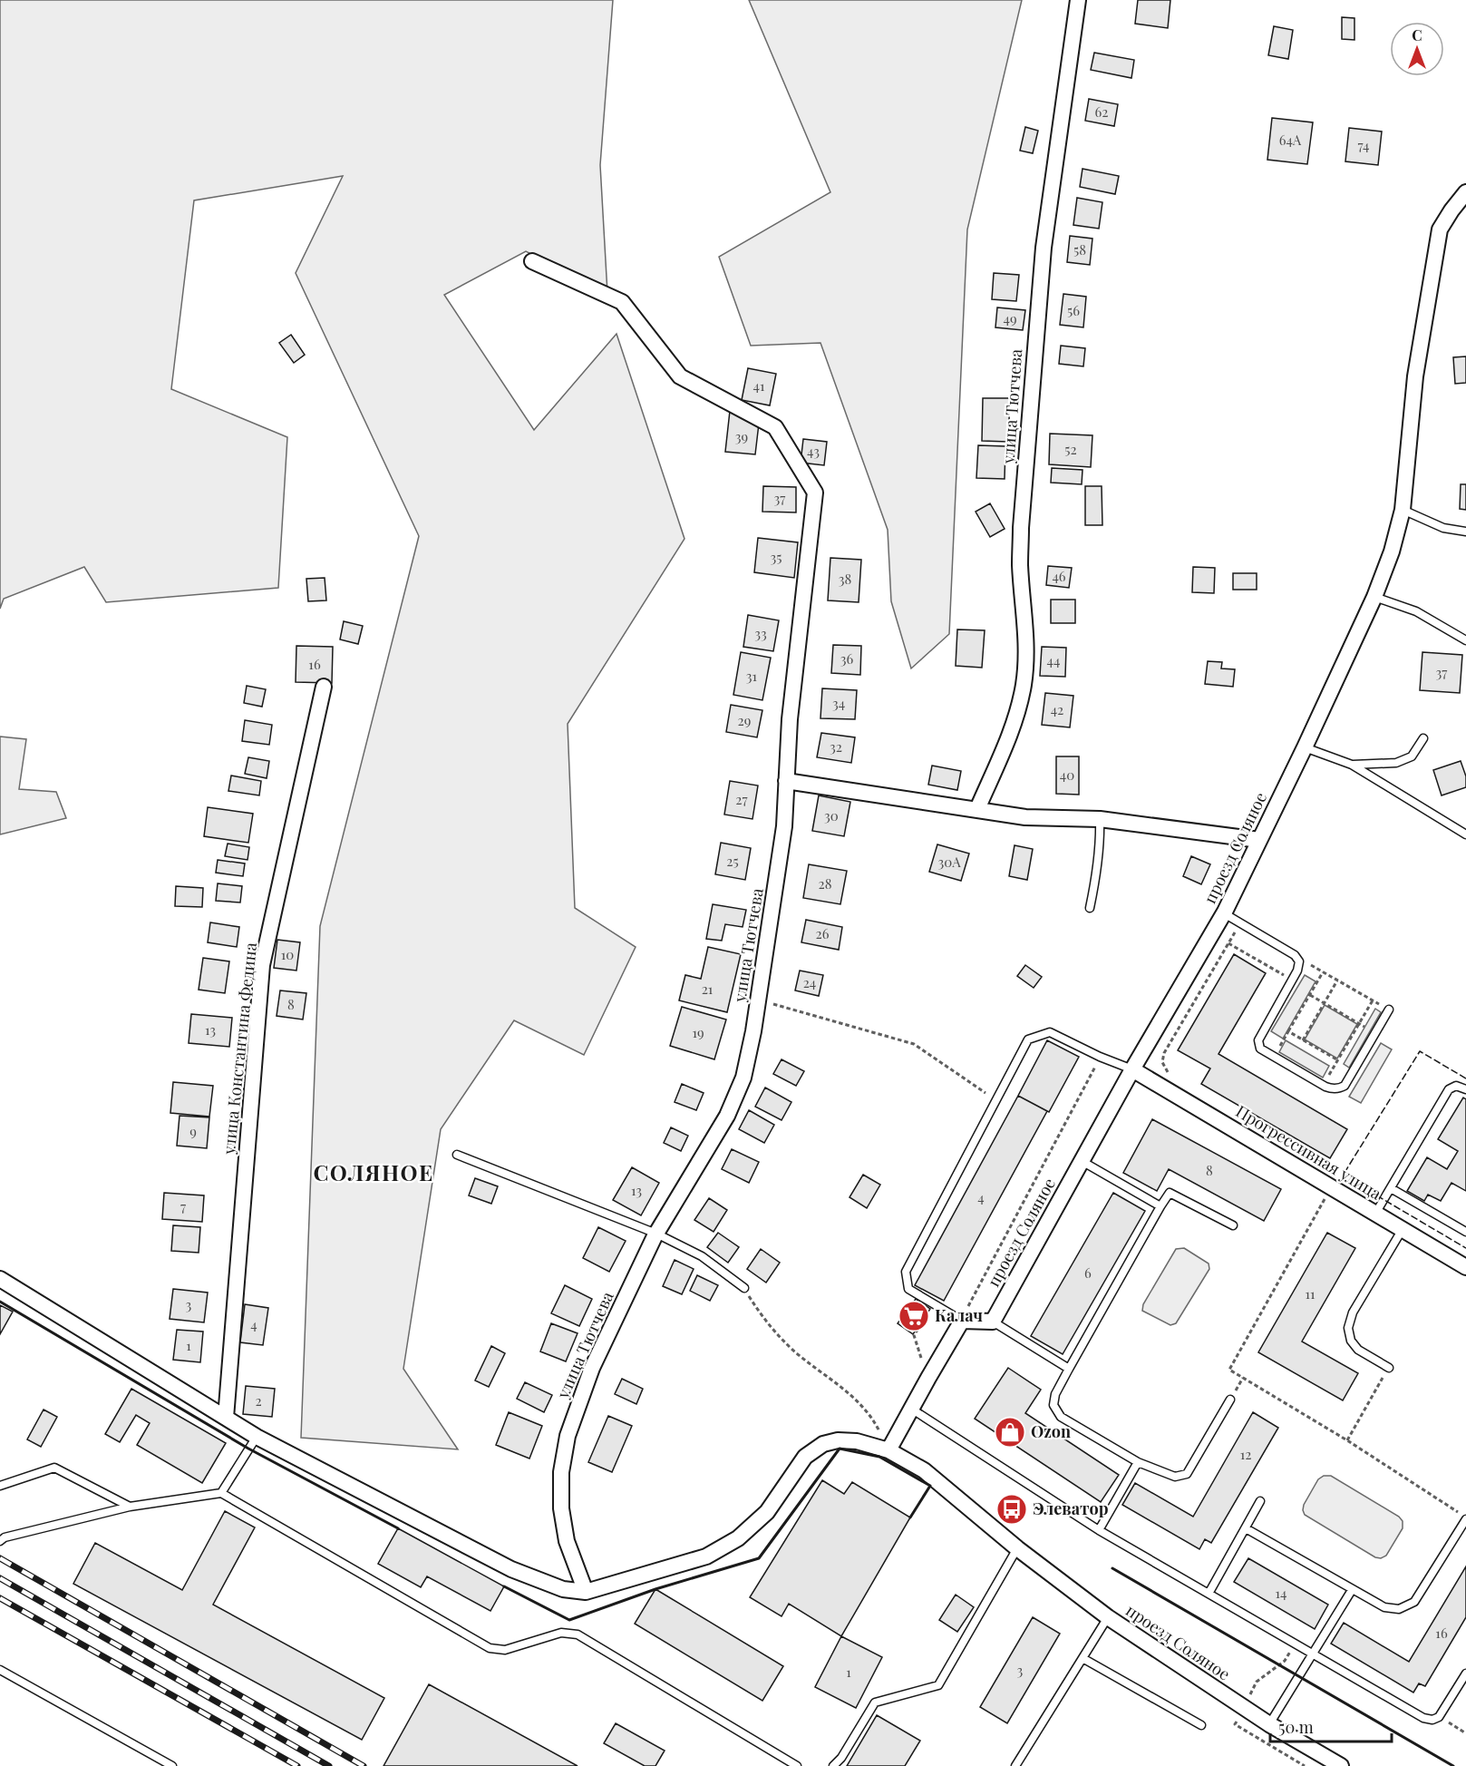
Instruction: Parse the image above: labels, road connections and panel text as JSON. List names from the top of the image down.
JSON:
{
  "streets": {
    "street": [
      "улица Тютчева",
      "проезд Соляное",
      "улица Константина Федина",
      "Прогрессивная улица"
    ]
  },
  "crossings": [
    ["проезд Соляное", "Прогрессивная улица"]
  ],
  "districts": ["СОЛЯНОЕ"],
  "places": {
    "supermarket": ["Калач"],
    "shop": ["Ozon"],
    "bus stop": ["Элеватор"]
  },
  "house_numbers": [
    "62",
    "64А",
    "74",
    "58",
    "56",
    "49",
    "41",
    "39",
    "52",
    "43",
    "37",
    "35",
    "46",
    "38",
    "33",
    "36",
    "44",
    "16",
    "37",
    "31",
    "34",
    "42",
    "29",
    "32",
    "40",
    "27",
    "30",
    "25",
    "30А",
    "28",
    "26",
    "10",
    "24",
    "21",
    "8",
    "13",
    "19",
    "9",
    "8",
    "13",
    "4",
    "7",
    "6",
    "11",
    "3",
    "4",
    "1",
    "2",
    "12",
    "14",
    "16",
    "3",
    "1"
  ],
  "scale_bar": "50 m",
  "north": "top"
}
